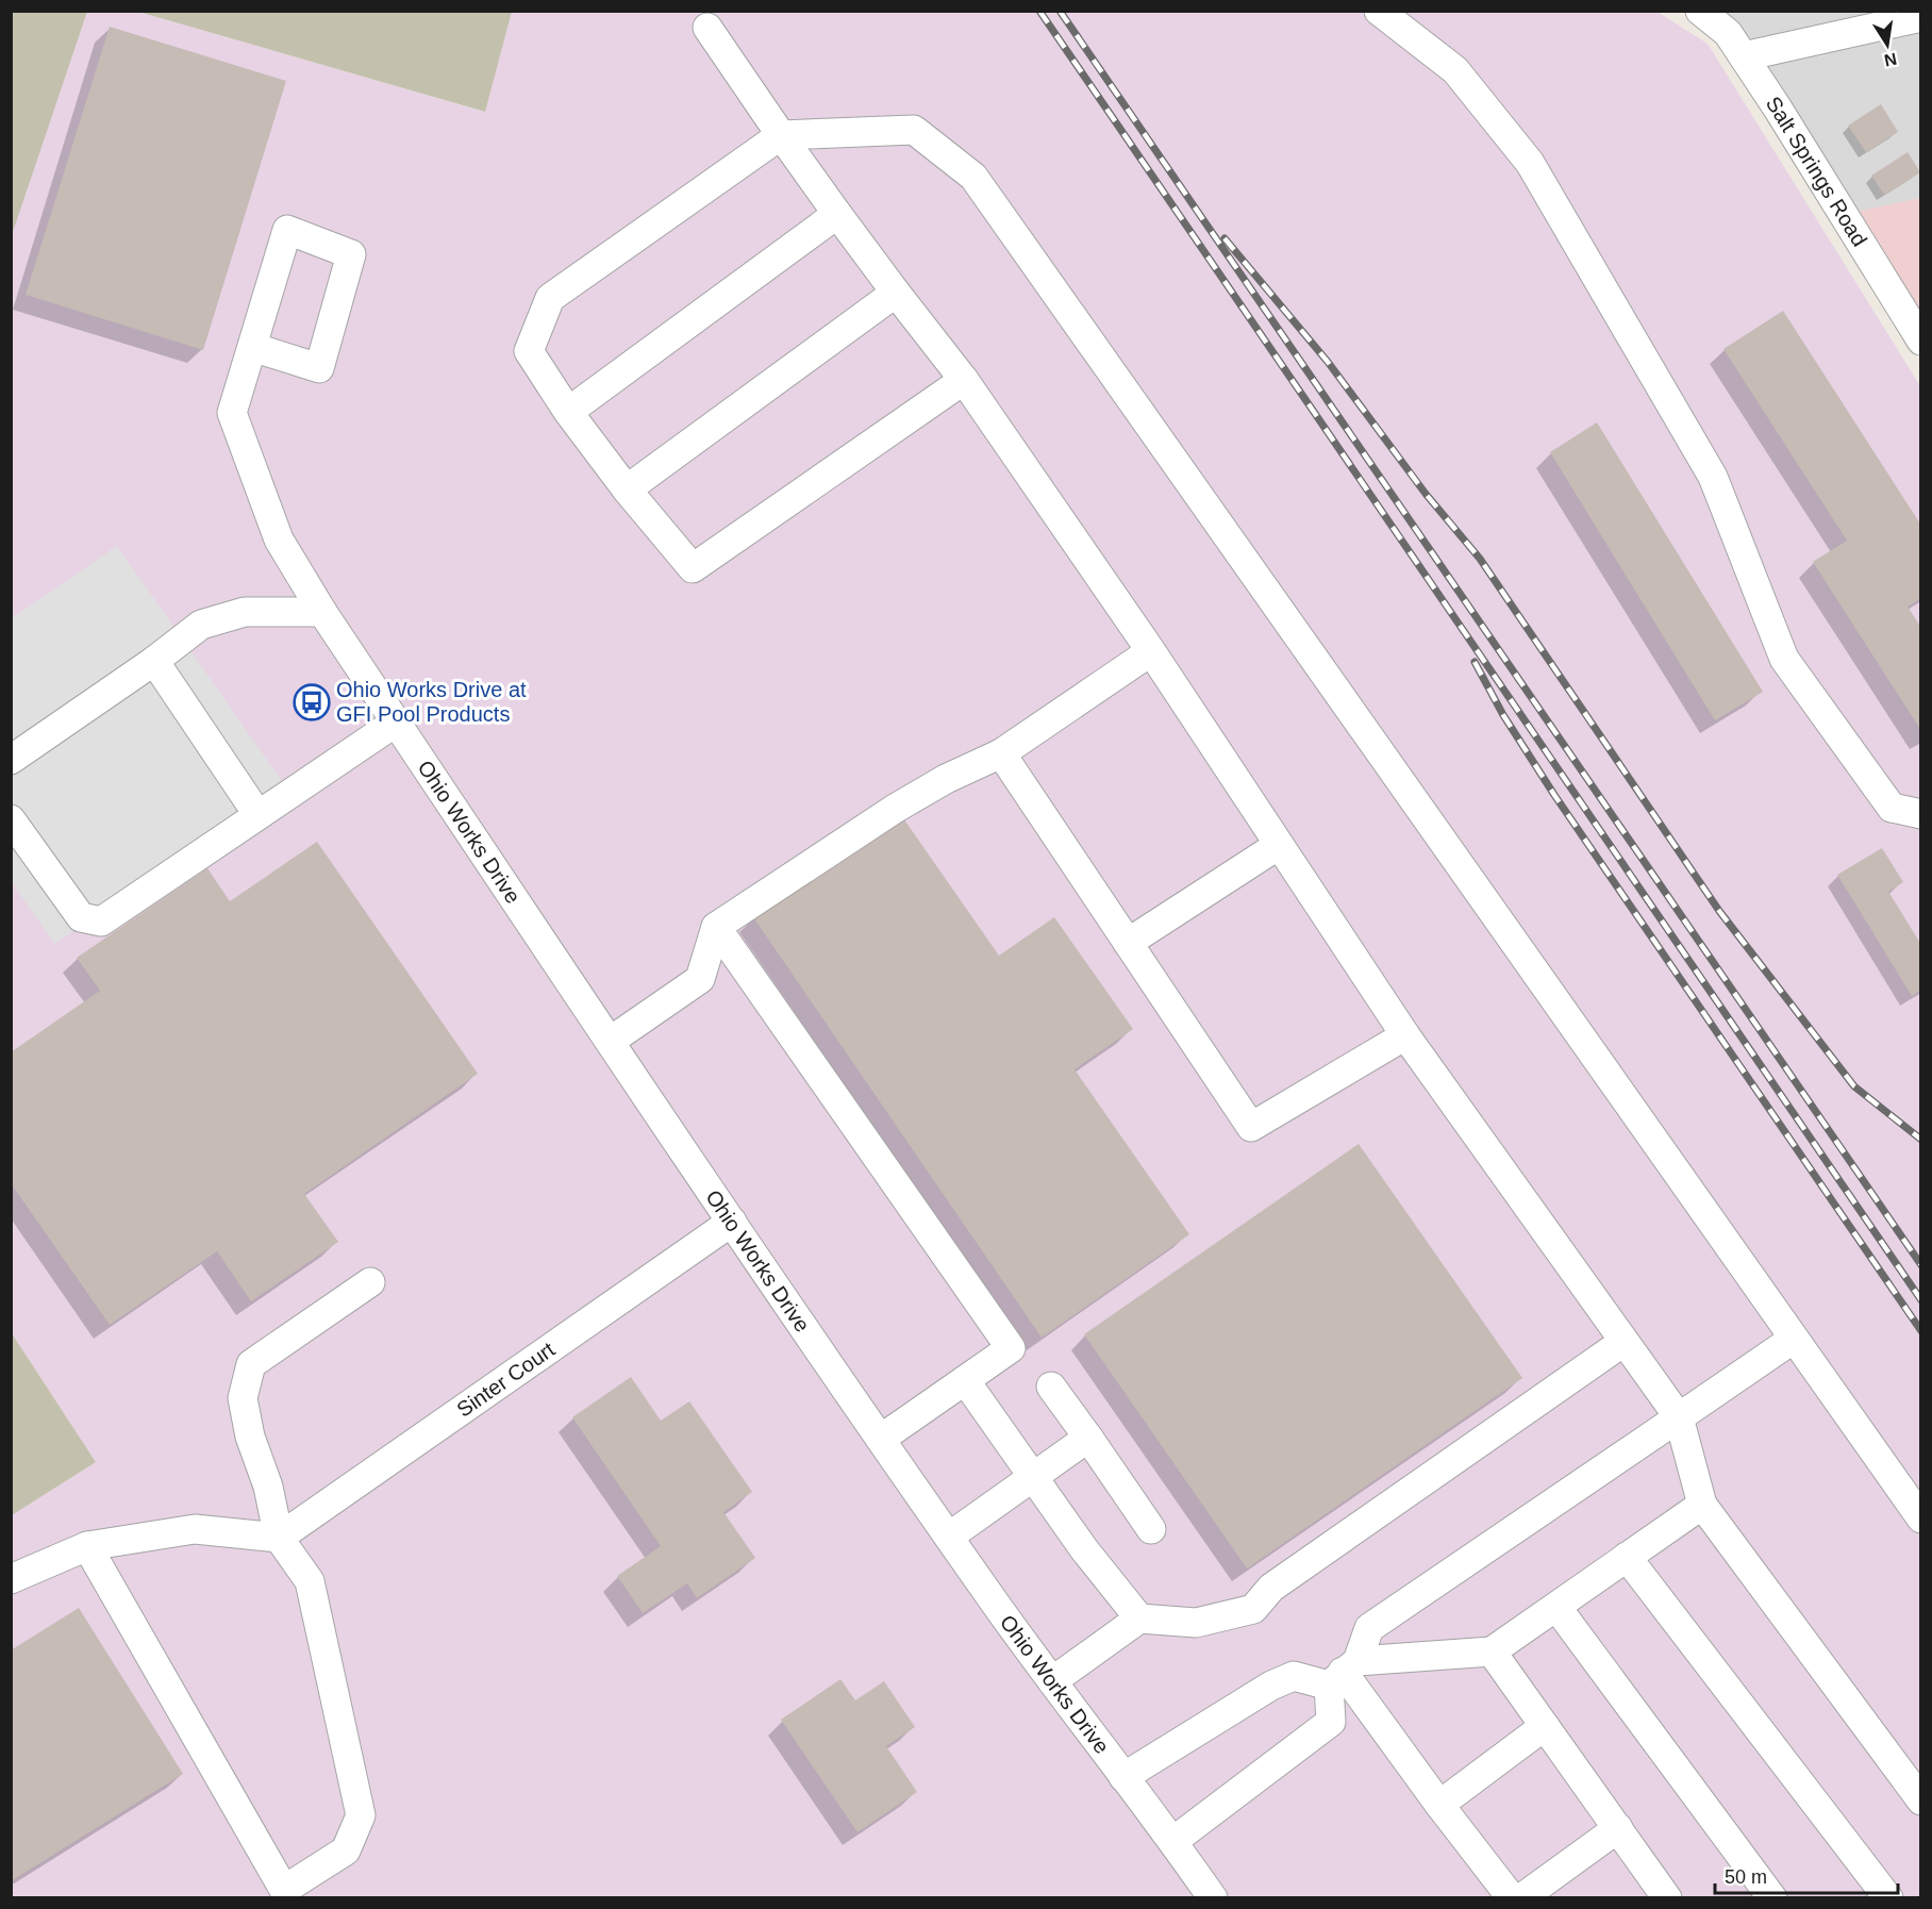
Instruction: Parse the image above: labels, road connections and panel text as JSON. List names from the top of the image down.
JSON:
{
  "streets": {
    "street": ["Salt Springs Road", "Ohio Works Drive", "Sinter Court"]
  },
  "crossings": [
    ["Ohio Works Drive", "Sinter Court"]
  ],
  "places": {
    "bus stop": ["Ohio Works Drive at GFI Pool Products"]
  },
  "scale_bar": "50 m",
  "north": "bottom"
}
